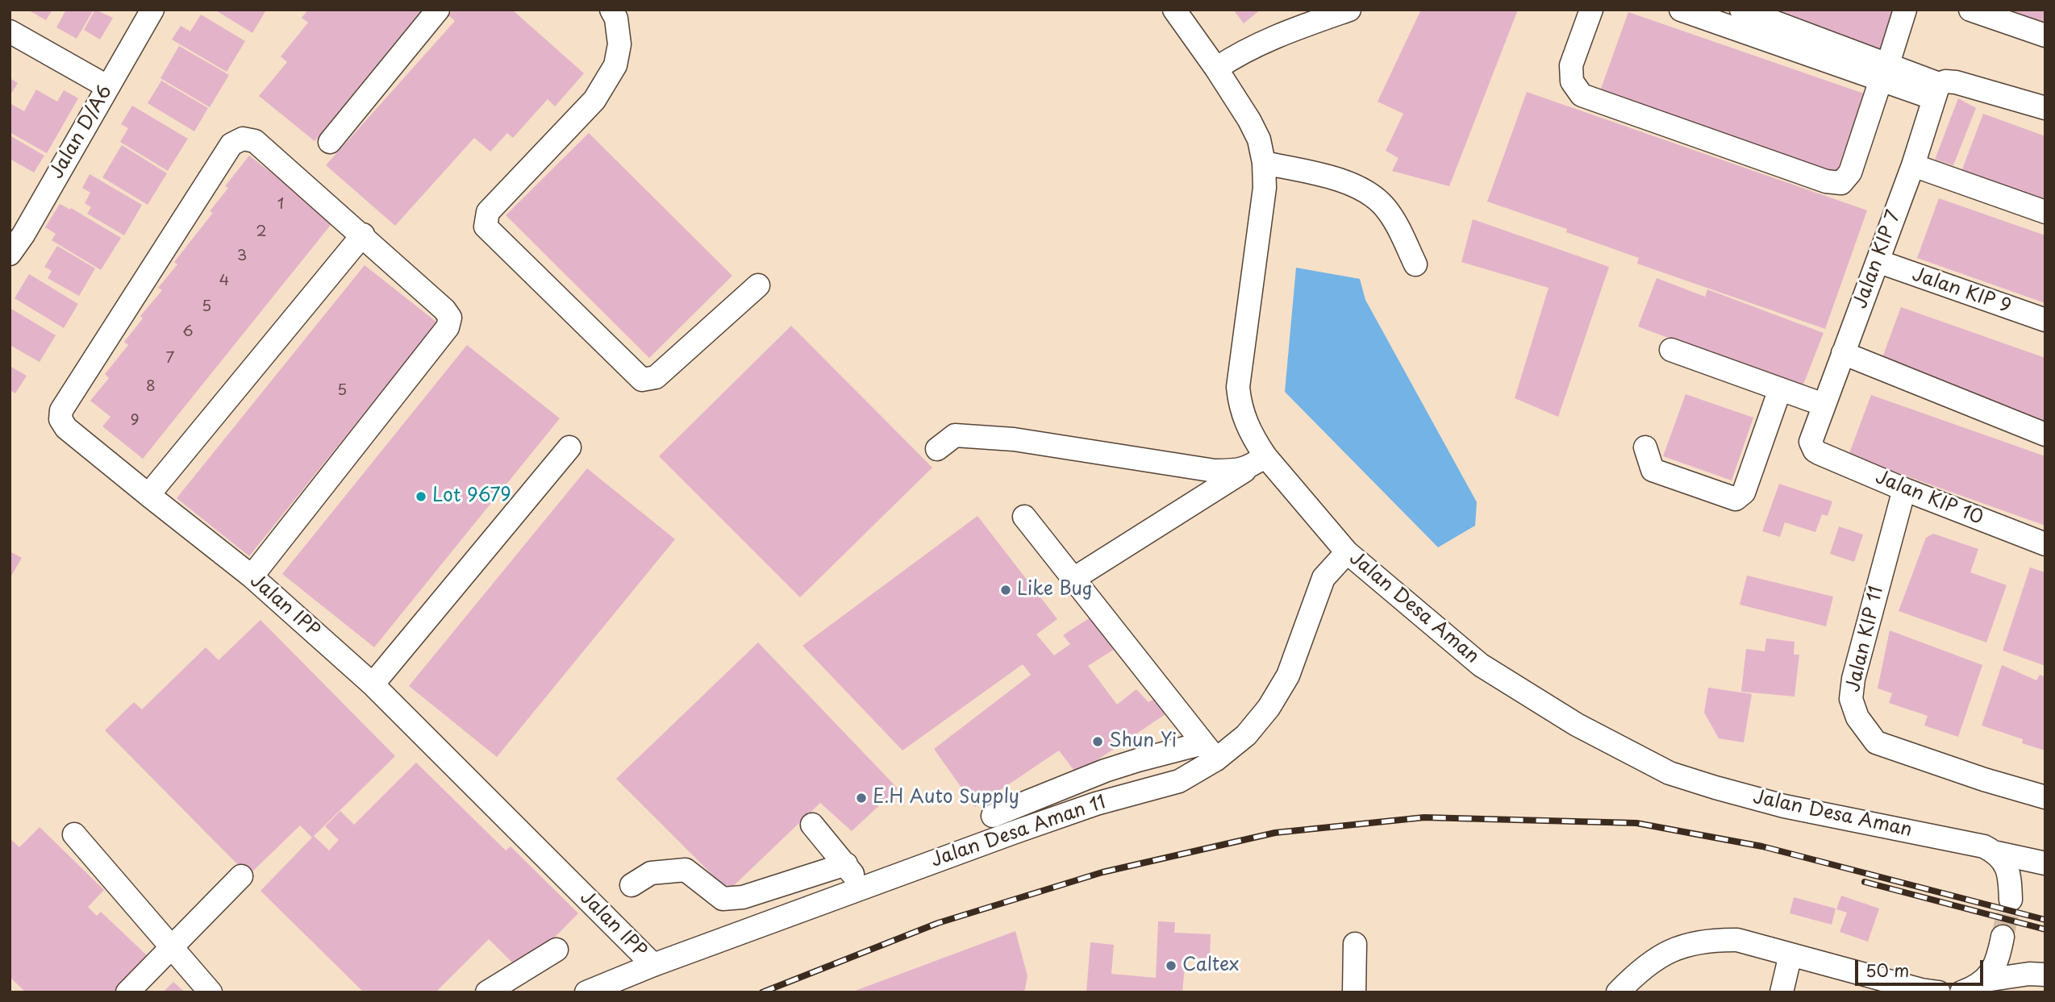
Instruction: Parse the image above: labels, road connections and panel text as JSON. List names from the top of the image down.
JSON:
{
  "streets": {
    "street": [
      "Jalan D/A6",
      "Jalan KIP 7",
      "Jalan KIP 9",
      "Jalan KIP 10",
      "Jalan IPP",
      "Jalan Desa Aman",
      "Jalan KIP 11",
      "Jalan Desa Aman 11"
    ]
  },
  "crossings": [
    ["Jalan KIP 7", "Jalan KIP 9"],
    ["Jalan KIP 7", "Jalan KIP 10"],
    ["Jalan KIP 10", "Jalan KIP 11"],
    ["Jalan IPP", "Jalan Desa Aman 11"],
    ["Jalan Desa Aman", "Jalan Desa Aman 11"]
  ],
  "places": [
    "Lot 9679",
    "Like Bug",
    "Shun Yi",
    "E.H Auto Supply",
    "Caltex"
  ],
  "house_numbers": [
    "1",
    "2",
    "3",
    "4",
    "5",
    "6",
    "7",
    "8",
    "5",
    "9"
  ],
  "scale_bar": "50 m"
}
